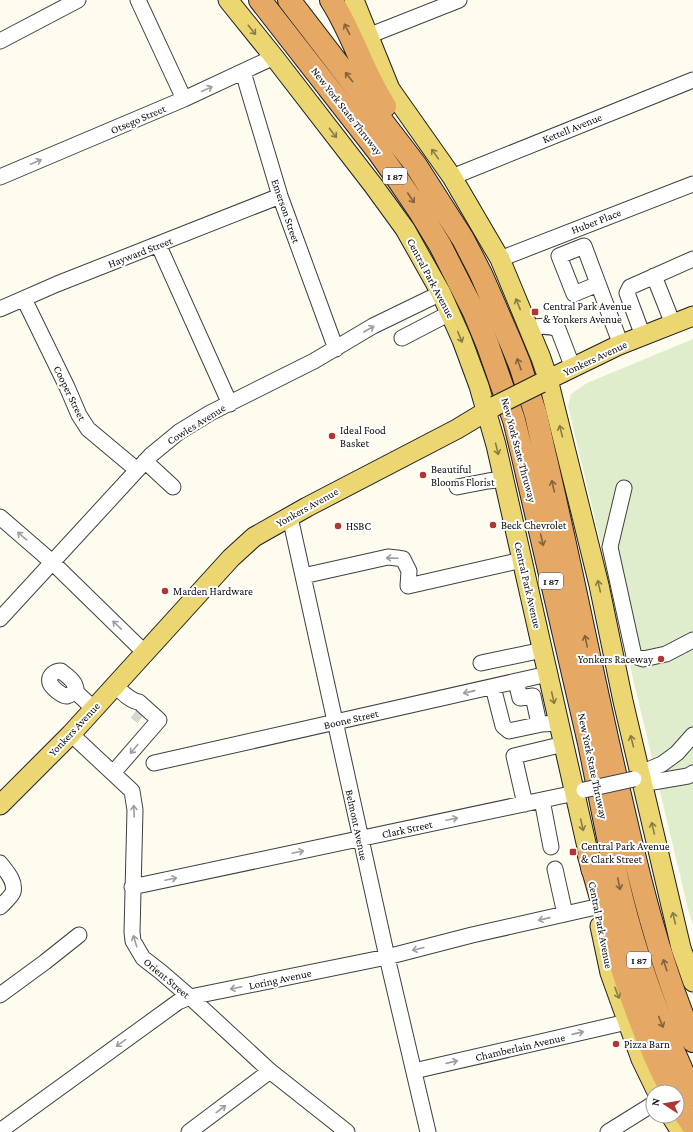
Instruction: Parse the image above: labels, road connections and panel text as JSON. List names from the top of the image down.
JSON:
{
  "streets": {
    "highway": ["New York State Thruway", "I 87"],
    "main road": ["Central Park Avenue", "Yonkers Avenue"],
    "street": [
      "Otsego Street",
      "Kettell Avenue",
      "Emerson Street",
      "Huber Place",
      "Hayward Street",
      "Cooper Street",
      "Cowles Avenue",
      "Boone Street",
      "Belmont Avenue",
      "Clark Street",
      "Orient Street",
      "Loring Avenue",
      "Chamberlain Avenue"
    ]
  },
  "crossings": [
    ["Otsego Street", "Emerson Street"],
    ["Otsego Street", "Central Park Avenue"],
    ["Emerson Street", "Hayward Street"],
    ["Emerson Street", "Cowles Avenue"],
    ["Hayward Street", "Cooper Street"],
    ["Central Park Avenue", "Yonkers Avenue"],
    ["Central Park Avenue", "Cowles Avenue"],
    ["Central Park Avenue", "Boone Street"],
    ["Central Park Avenue", "Clark Street"],
    ["Central Park Avenue", "Loring Avenue"],
    ["Central Park Avenue", "Chamberlain Avenue"],
    ["Yonkers Avenue", "Belmont Avenue"],
    ["Yonkers Avenue", "Orient Street"],
    ["Cooper Street", "Cowles Avenue"],
    ["Boone Street", "Belmont Avenue"],
    ["Belmont Avenue", "Clark Street"],
    ["Belmont Avenue", "Loring Avenue"],
    ["Belmont Avenue", "Chamberlain Avenue"],
    ["Clark Street", "Orient Street"],
    ["Orient Street", "Loring Avenue"]
  ],
  "one_way": [
    "Boone Street",
    "Clark Street",
    "Orient Street",
    "Chamberlain Avenue"
  ],
  "places": {
    "transit": ["Central Park Avenue & Yonkers Avenue", "Central Park Avenue & Clark Street"],
    "other": [
      "Ideal Food Basket",
      "Beautiful Blooms Florist",
      "Beck Chevrolet",
      "HSBC",
      "Marden Hardware",
      "Yonkers Raceway",
      "Pizza Barn"
    ]
  },
  "north": "left"
}
